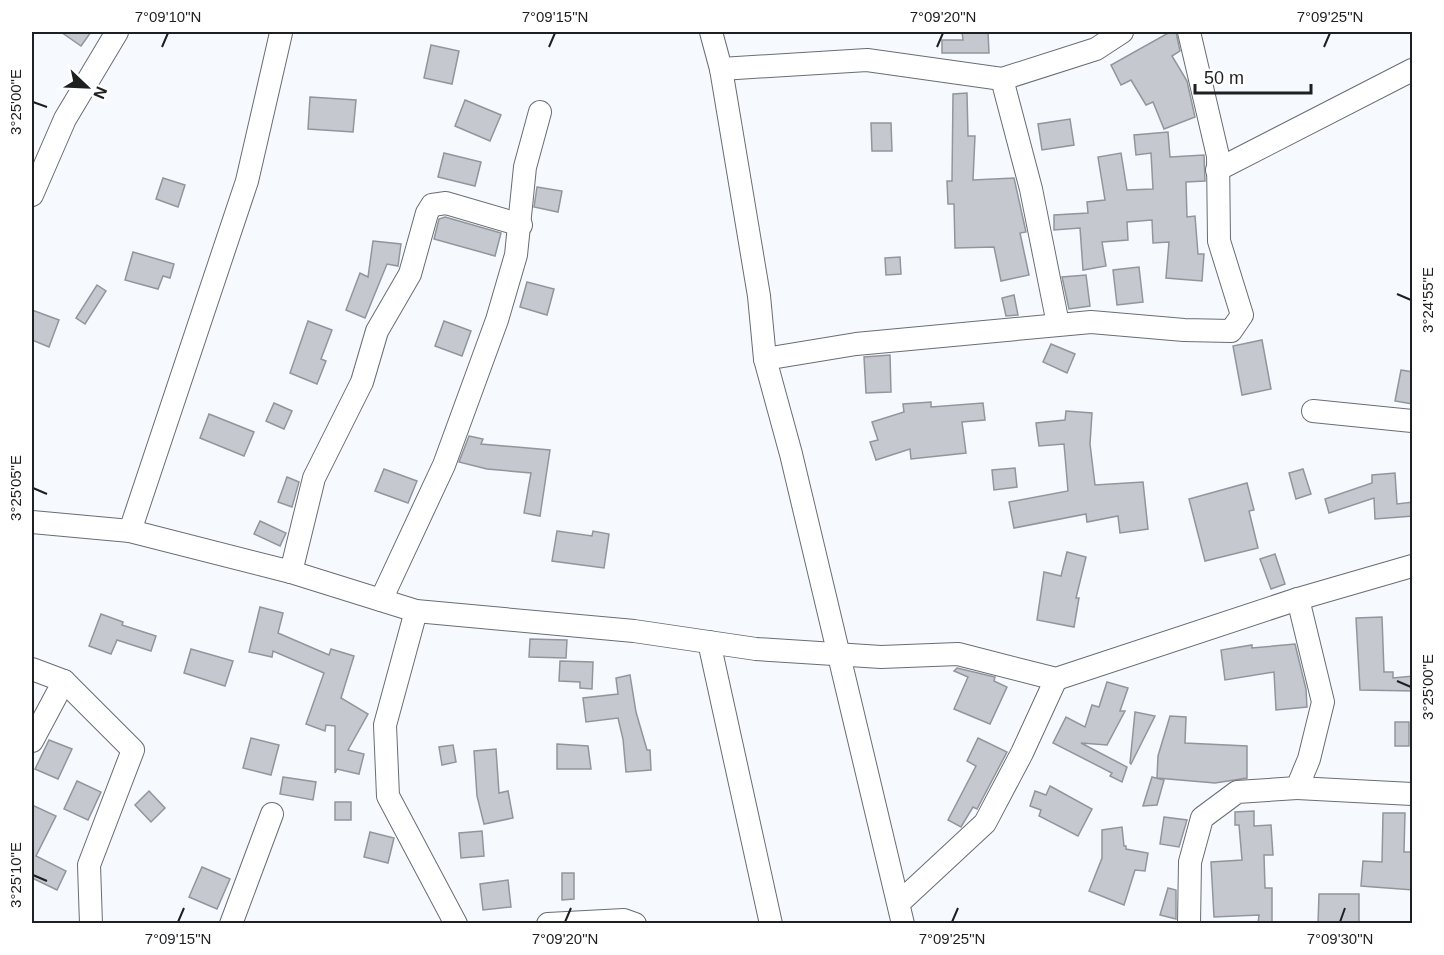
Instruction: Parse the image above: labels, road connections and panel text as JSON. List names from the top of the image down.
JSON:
{
  "scale_bar": "50 m",
  "north": "bottom right",
  "coordinates": [
    "7°09'10\"N",
    "7°09'15\"N",
    "7°09'20\"N",
    "7°09'25\"N",
    "3°25'00\"E",
    "3°24'55\"E",
    "3°25'05\"E",
    "3°25'10\"E",
    "7°09'30\"N"
  ]
}
